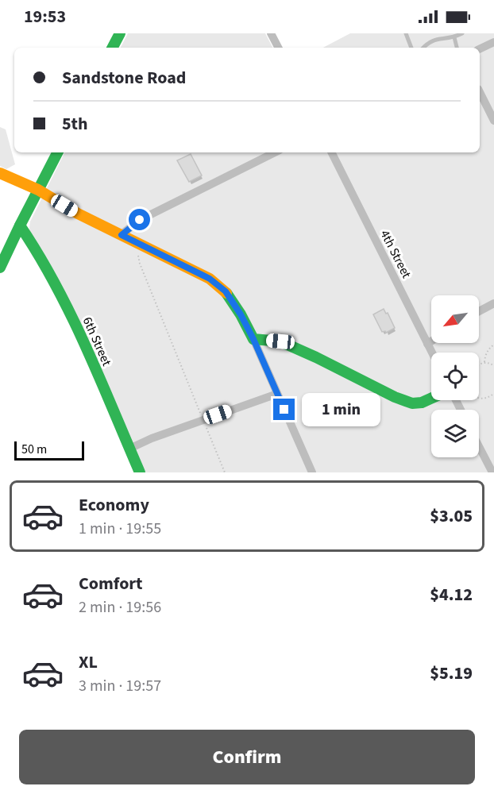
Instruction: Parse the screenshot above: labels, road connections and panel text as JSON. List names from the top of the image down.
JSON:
{
  "streets": {
    "street": ["4th Street", "6th Street"]
  },
  "scale_bar": "50 m",
  "north": "bottom left",
  "page": {
    "status": "19:53",
    "banner": ["Sandstone Road", "5th"],
    "bubble": "1 min",
    "scale": "50 m",
    "list": [
      {
        "name": "Economy",
        "note": "1 min · 19:55",
        "value": "$3.05"
      },
      {
        "name": "Comfort",
        "note": "2 min · 19:56",
        "value": "$4.12"
      },
      {
        "name": "XL",
        "note": "3 min · 19:57",
        "value": "$5.19"
      }
    ],
    "buttons": "Confirm"
  }
}
